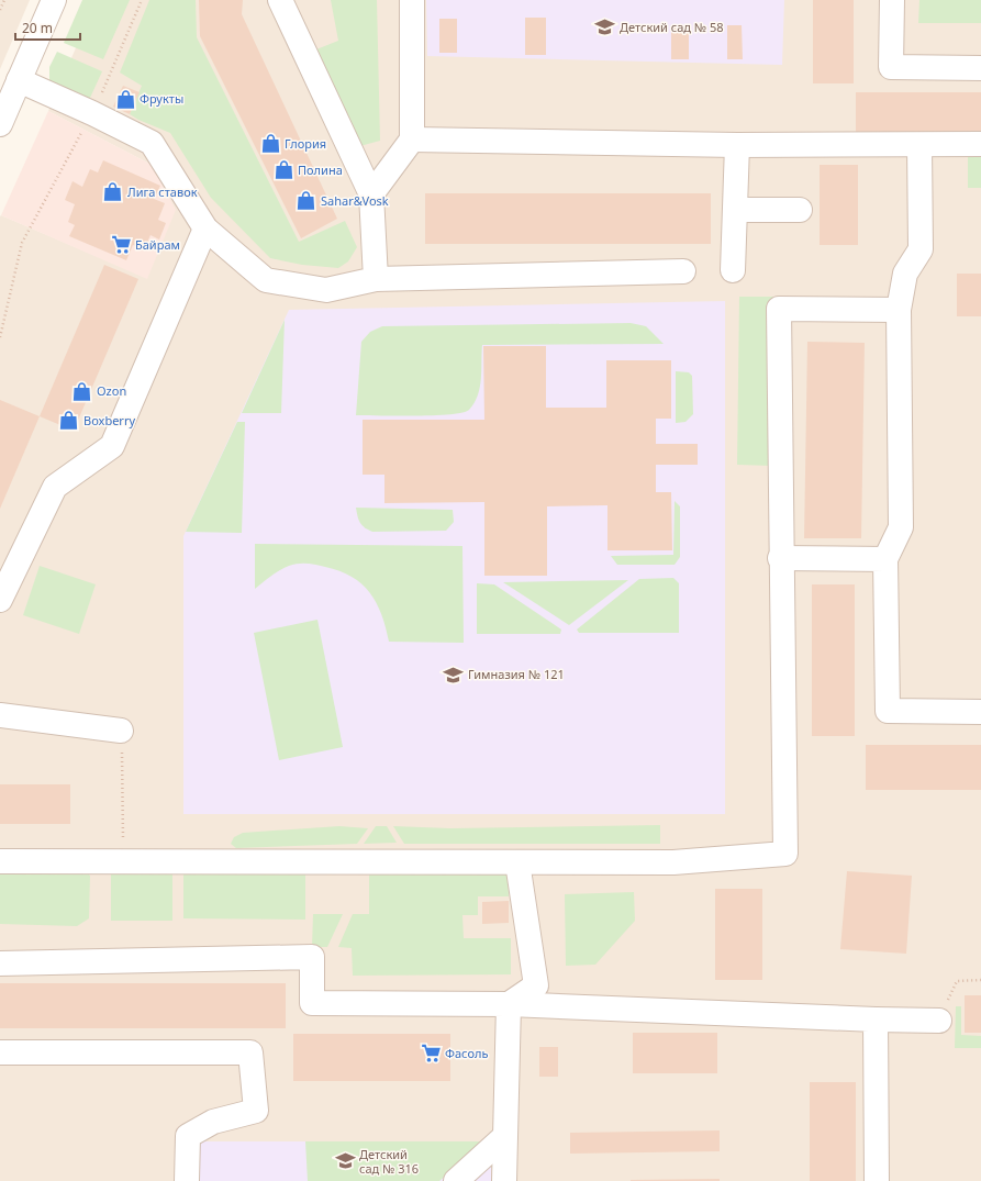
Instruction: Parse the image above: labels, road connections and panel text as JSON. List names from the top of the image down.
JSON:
{
  "places": {
    "school or university": ["Детский сад № 58", "Гимназия № 121", "Детский сад № 316"],
    "shop": [
      "Фрукты",
      "Глория",
      "Полина",
      "Лига ставок",
      "Sahar&Vosk",
      "Ozon",
      "Boxberry"
    ],
    "supermarket": ["Байрам", "Фасоль"]
  },
  "scale_bar": "20 m"
}
